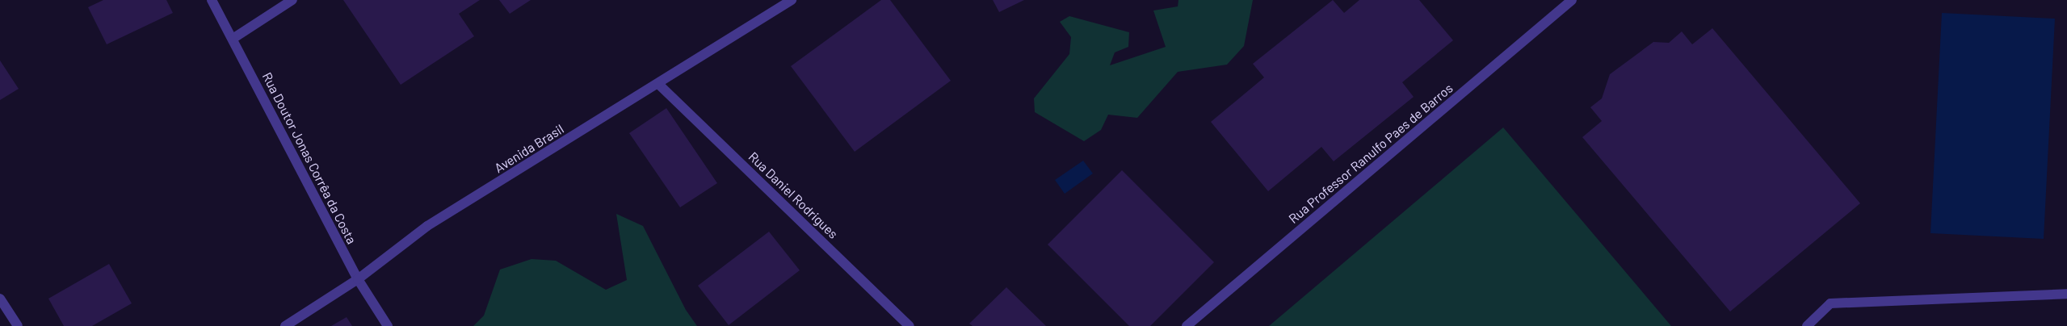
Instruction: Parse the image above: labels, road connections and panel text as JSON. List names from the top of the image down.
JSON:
{
  "streets": {
    "street": [
      "Avenida Brasil",
      "Rua Professor Ranulfo Paes de Barros",
      "Rua Doutor Jonas Corrêa da Costa",
      "Rua Daniel Rodrigues"
    ]
  },
  "crossings": [
    ["Avenida Brasil", "Rua Doutor Jonas Corrêa da Costa"],
    ["Avenida Brasil", "Rua Daniel Rodrigues"]
  ]
}
